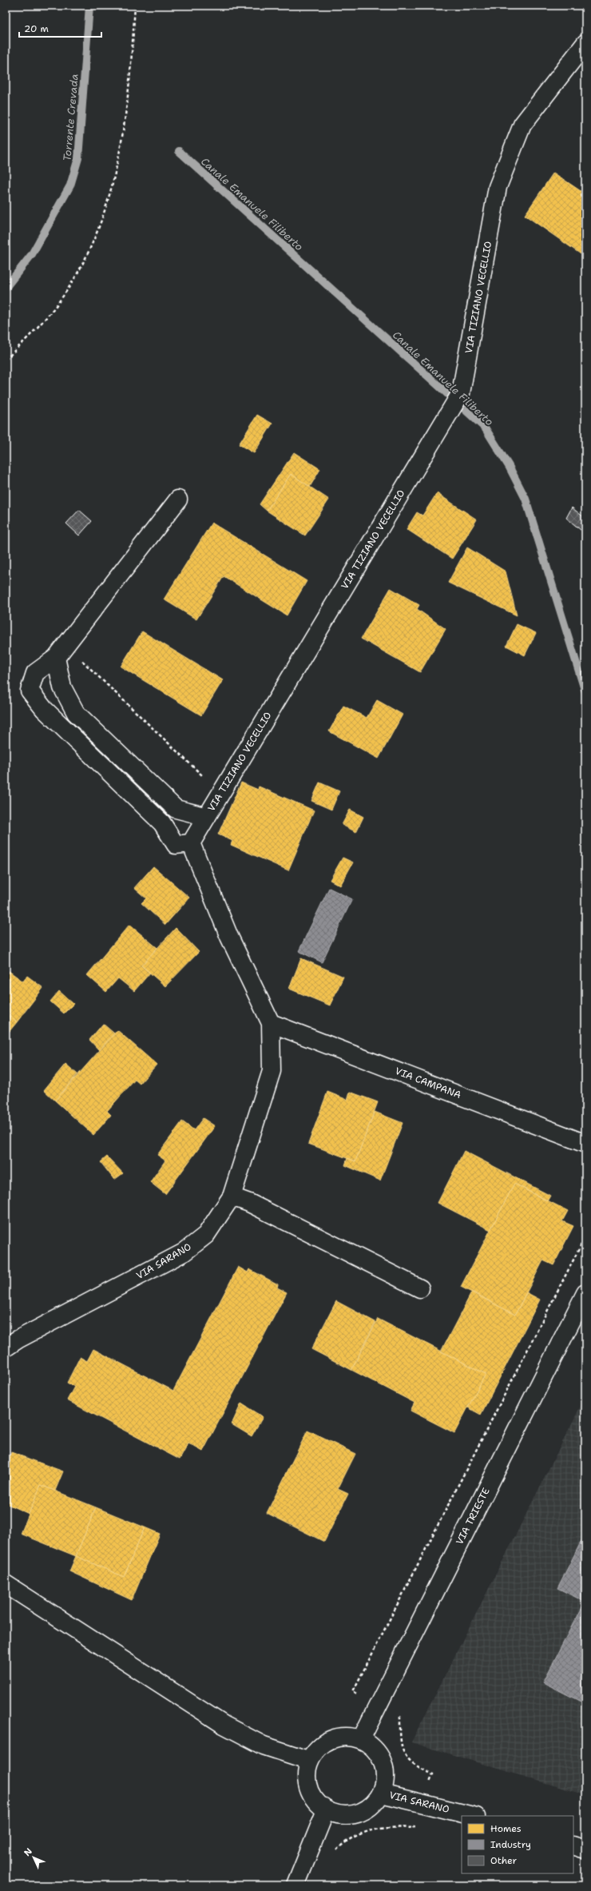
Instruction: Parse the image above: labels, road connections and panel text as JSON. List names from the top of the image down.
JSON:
{
  "streets": {
    "street": [
      "VIA TIZIANO VECELLIO",
      "VIA CAMPANA",
      "VIA SARANO",
      "VIA TRIESTE"
    ]
  },
  "crossings": [
    ["VIA CAMPANA", "VIA SARANO"],
    ["VIA SARANO", "VIA TRIESTE"]
  ],
  "water": ["Torrente Crevada", "Canale Emanuele Filiberto"],
  "legend": ["Homes", "Industry", "Other"],
  "scale_bar": "20 m",
  "north": "top left"
}
